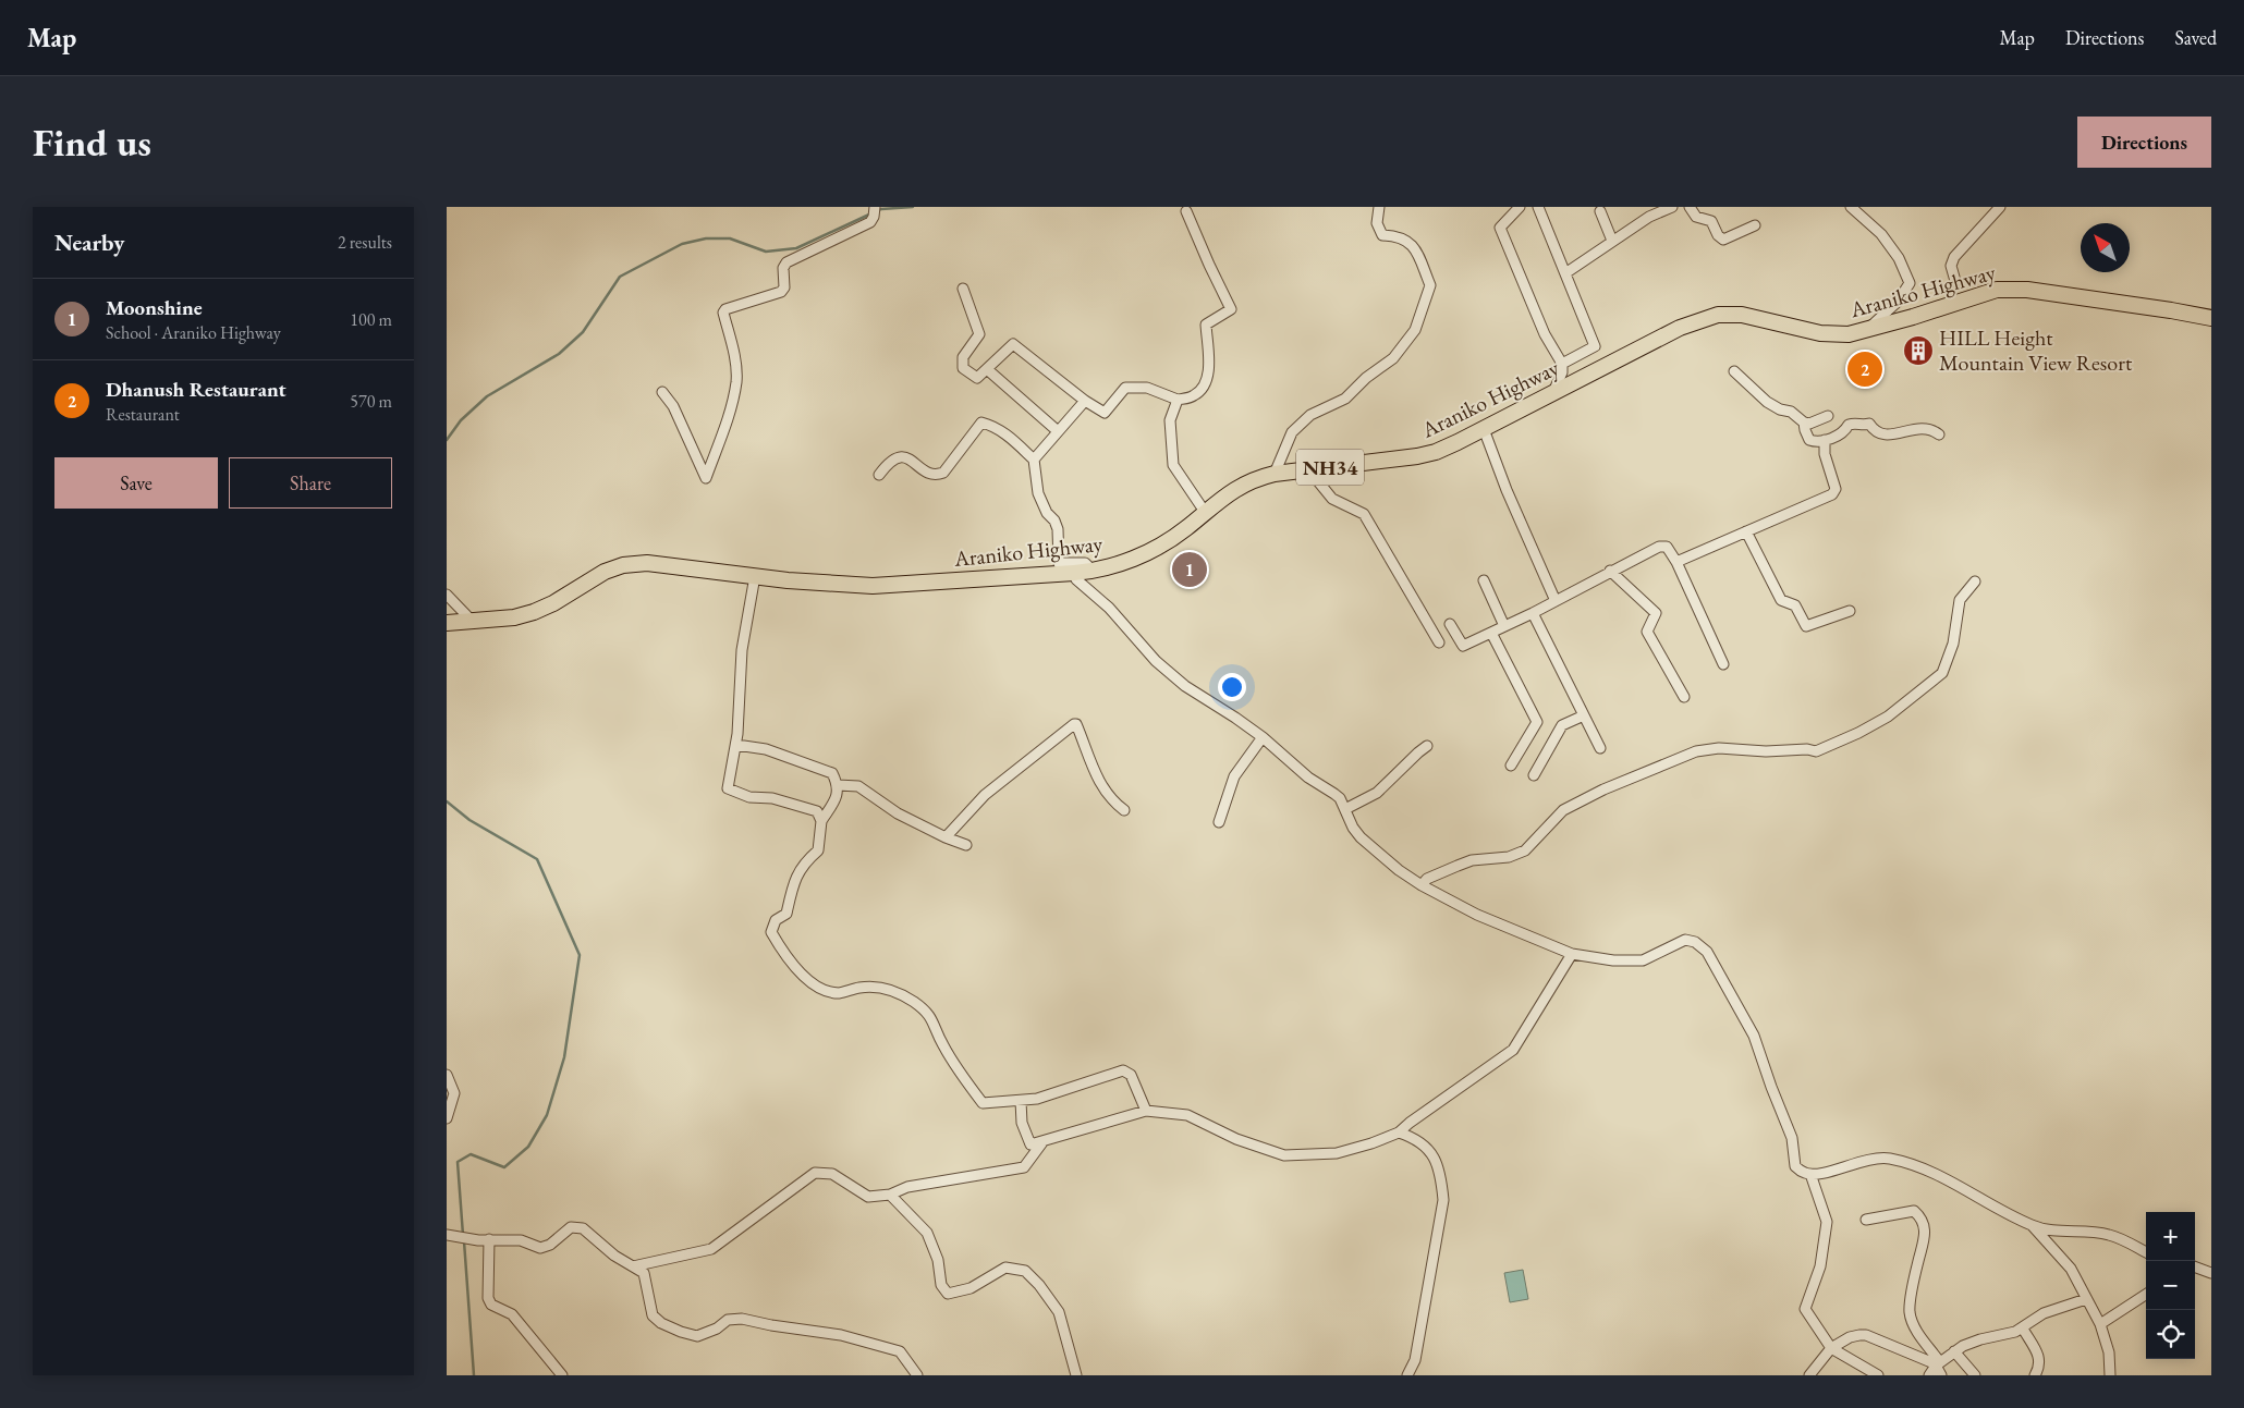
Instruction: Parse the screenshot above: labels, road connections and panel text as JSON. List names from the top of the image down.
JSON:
{
  "streets": {
    "highway": ["Araniko Highway", "NH34"]
  },
  "places": {
    "building": ["HILL Height Mountain View Resort"]
  },
  "north": "top left",
  "page": {
    "header": "Map",
    "nav": ["Map", "Directions", "Saved"],
    "buttons": [
      "Directions",
      ["Save", "Share"]
    ],
    "title": "Find us",
    "heading": ["Nearby", "2 results"],
    "list": [
      {
        "mark": "1",
        "name": "Moonshine",
        "note": "School · Araniko Highway",
        "value": "100 m"
      },
      {
        "mark": "2",
        "name": "Dhanush Restaurant",
        "note": "Restaurant",
        "value": "570 m"
      }
    ],
    "pins": ["2", "1"],
    "map_buttons": ["+", "−"]
  }
}
